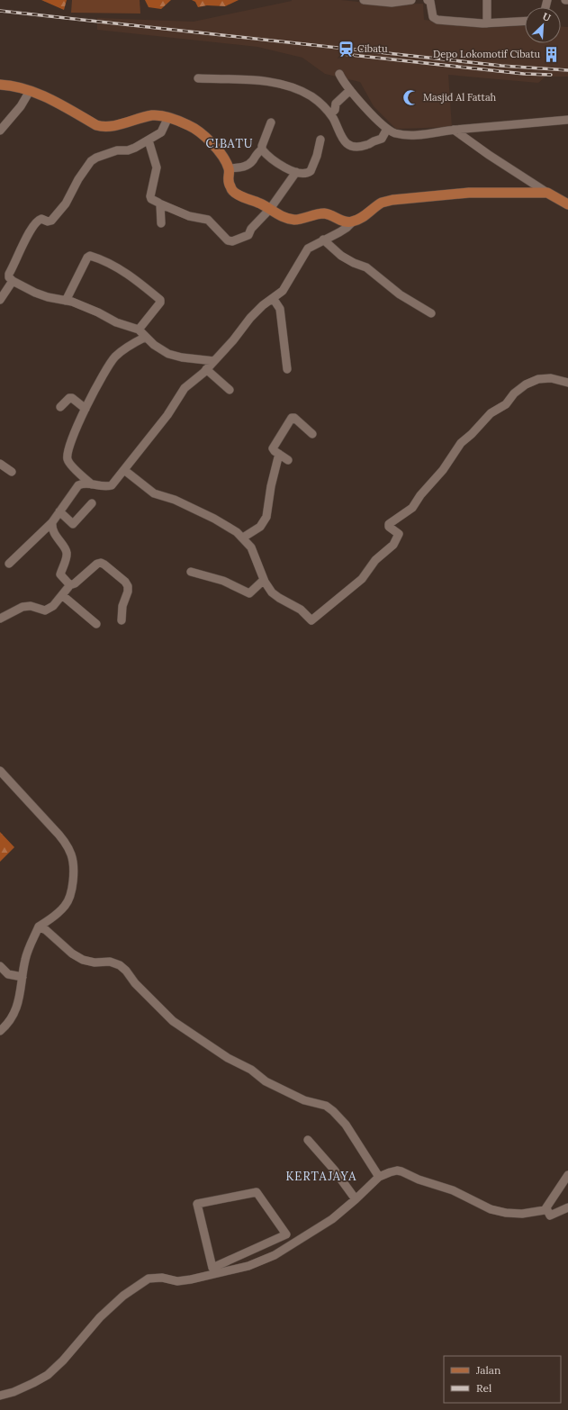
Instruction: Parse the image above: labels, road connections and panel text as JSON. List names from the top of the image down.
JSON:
{
  "districts": ["CIBATU", "KERTAJAYA"],
  "places": {
    "station": ["Cibatu"],
    "building": ["Depo Lokomotif Cibatu"],
    "mosque": ["Masjid Al Fattah"]
  },
  "legend": ["Jalan", "Rel"],
  "north": "top right"
}
